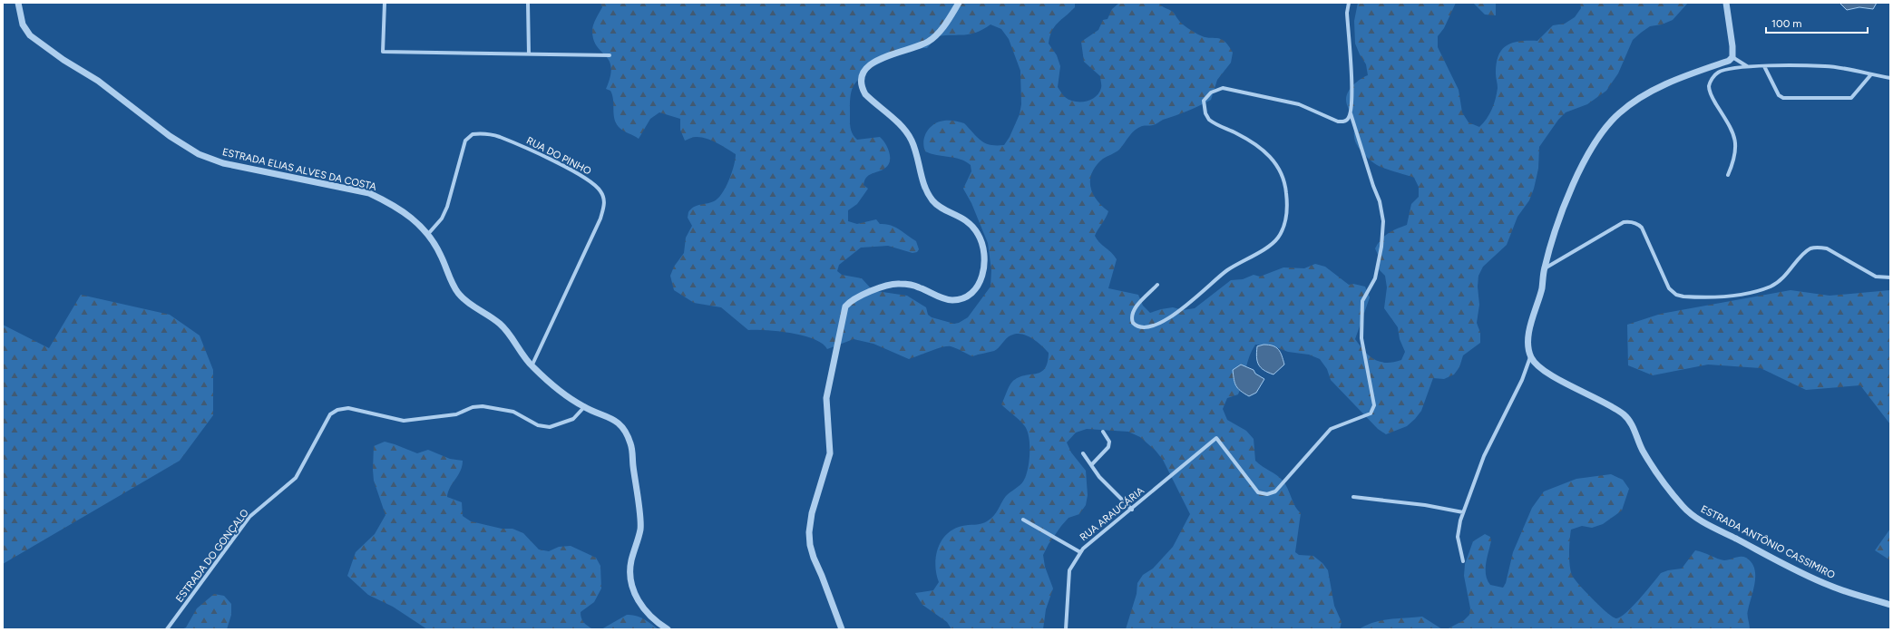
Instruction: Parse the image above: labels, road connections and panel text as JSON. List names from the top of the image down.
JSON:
{
  "streets": {
    "street": [
      "RUA DO PINHO",
      "ESTRADA ELIAS ALVES DA COSTA",
      "RUA ARAUCÁRIA",
      "ESTRADA ANTÔNIO CASSIMIRO",
      "ESTRADA DO GONÇALO"
    ]
  },
  "crossings": [
    ["RUA DO PINHO", "ESTRADA ELIAS ALVES DA COSTA"],
    ["ESTRADA ELIAS ALVES DA COSTA", "ESTRADA DO GONÇALO"]
  ],
  "scale_bar": "100 m"
}
